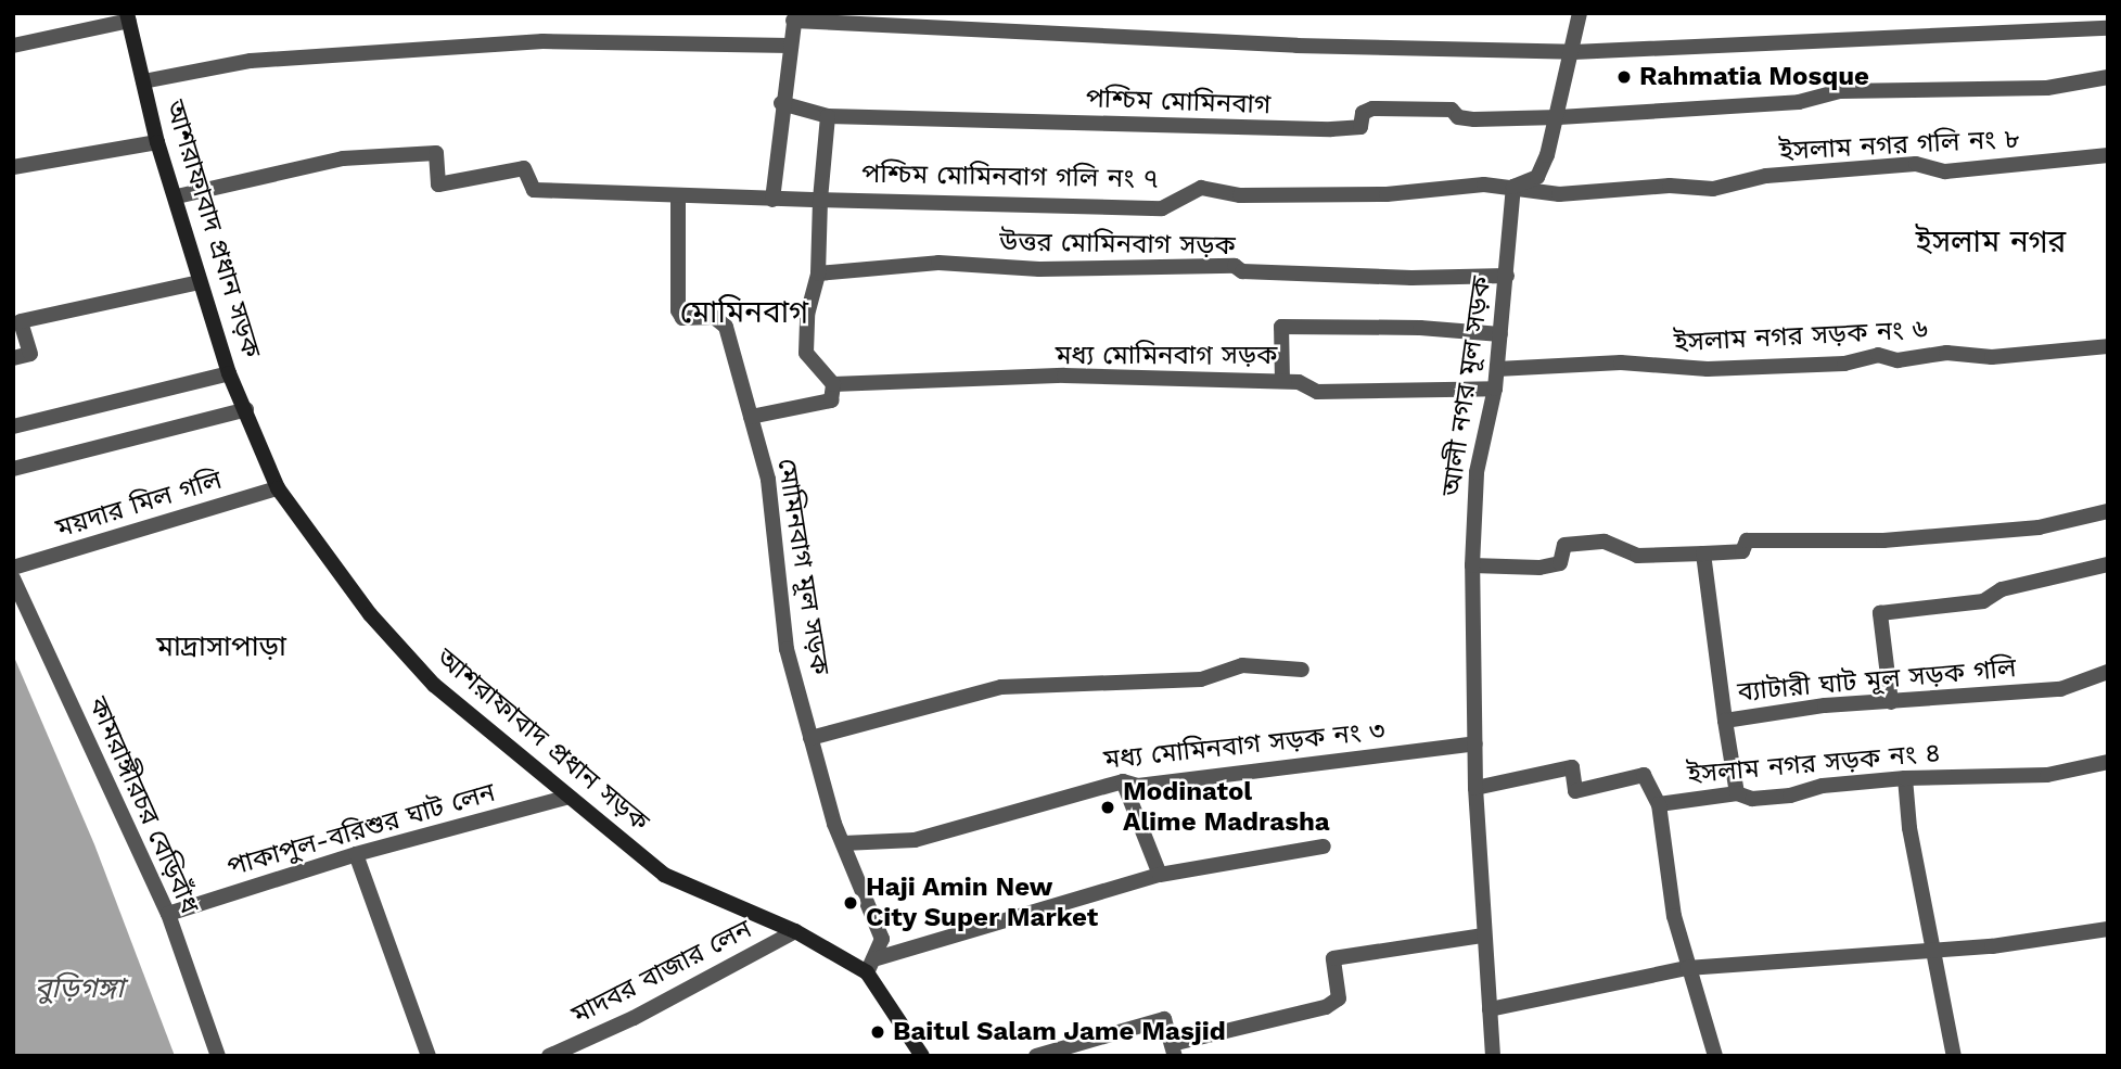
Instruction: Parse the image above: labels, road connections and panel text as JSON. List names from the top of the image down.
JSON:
{
  "streets": {
    "street": [
      "পশ্চিম মোমিনবাগ",
      "ইসলাম নগর গলি নং ৮",
      "পশ্চিম মোমিনবাগ গলি নং ৭",
      "আশরাফাবাদ প্রধান সড়ক",
      "উত্তর মোমিনবাগ সড়ক",
      "ইসলাম নগর সড়ক নং ৬",
      "মধ্য মোমিনবাগ সড়ক",
      "আলী নগর মূল সড়ক",
      "ময়দার মিল গলি",
      "মোমিনবাগ মূল সড়ক",
      "ব্যাটারী ঘাট মূল সড়ক গলি",
      "মধ্য মোমিনবাগ সড়ক নং ৩",
      "ইসলাম নগর সড়ক নং ৪",
      "কামরাঙ্গীরচর বেড়িবাঁধ",
      "পাকাপুল-বরিশুর ঘাট লেন",
      "মাদবর বাজার লেন"
    ]
  },
  "crossings": [
    ["ইসলাম নগর গলি নং ৮", "পশ্চিম মোমিনবাগ গলি নং ৭"],
    ["ইসলাম নগর গলি নং ৮", "আলী নগর মূল সড়ক"],
    ["পশ্চিম মোমিনবাগ গলি নং ৭", "আশরাফাবাদ প্রধান সড়ক"],
    ["পশ্চিম মোমিনবাগ গলি নং ৭", "আলী নগর মূল সড়ক"],
    ["পশ্চিম মোমিনবাগ গলি নং ৭", "মোমিনবাগ মূল সড়ক"],
    ["আশরাফাবাদ প্রধান সড়ক", "ময়দার মিল গলি"],
    ["আশরাফাবাদ প্রধান সড়ক", "মোমিনবাগ মূল সড়ক"],
    ["আশরাফাবাদ প্রধান সড়ক", "পাকাপুল-বরিশুর ঘাট লেন"],
    ["আশরাফাবাদ প্রধান সড়ক", "মাদবর বাজার লেন"],
    ["উত্তর মোমিনবাগ সড়ক", "আলী নগর মূল সড়ক"],
    ["ইসলাম নগর সড়ক নং ৬", "আলী নগর মূল সড়ক"],
    ["মধ্য মোমিনবাগ সড়ক", "আলী নগর মূল সড়ক"],
    ["আলী নগর মূল সড়ক", "মধ্য মোমিনবাগ সড়ক নং ৩"],
    ["আলী নগর মূল সড়ক", "ইসলাম নগর সড়ক নং ৪"],
    ["মোমিনবাগ মূল সড়ক", "মধ্য মোমিনবাগ সড়ক নং ৩"],
    ["ব্যাটারী ঘাট মূল সড়ক গলি", "ইসলাম নগর সড়ক নং ৪"],
    ["কামরাঙ্গীরচর বেড়িবাঁধ", "পাকাপুল-বরিশুর ঘাট লেন"]
  ],
  "districts": ["ইসলাম নগর", "মোমিনবাগ", "মাদ্রাসাপাড়া"],
  "water": ["বুড়িগঙ্গা"],
  "places": [
    "Rahmatia Mosque",
    "Modinatol Alime Madrasha",
    "Haji Amin New City Super Market",
    "Baitul Salam Jame Masjid"
  ]
}
